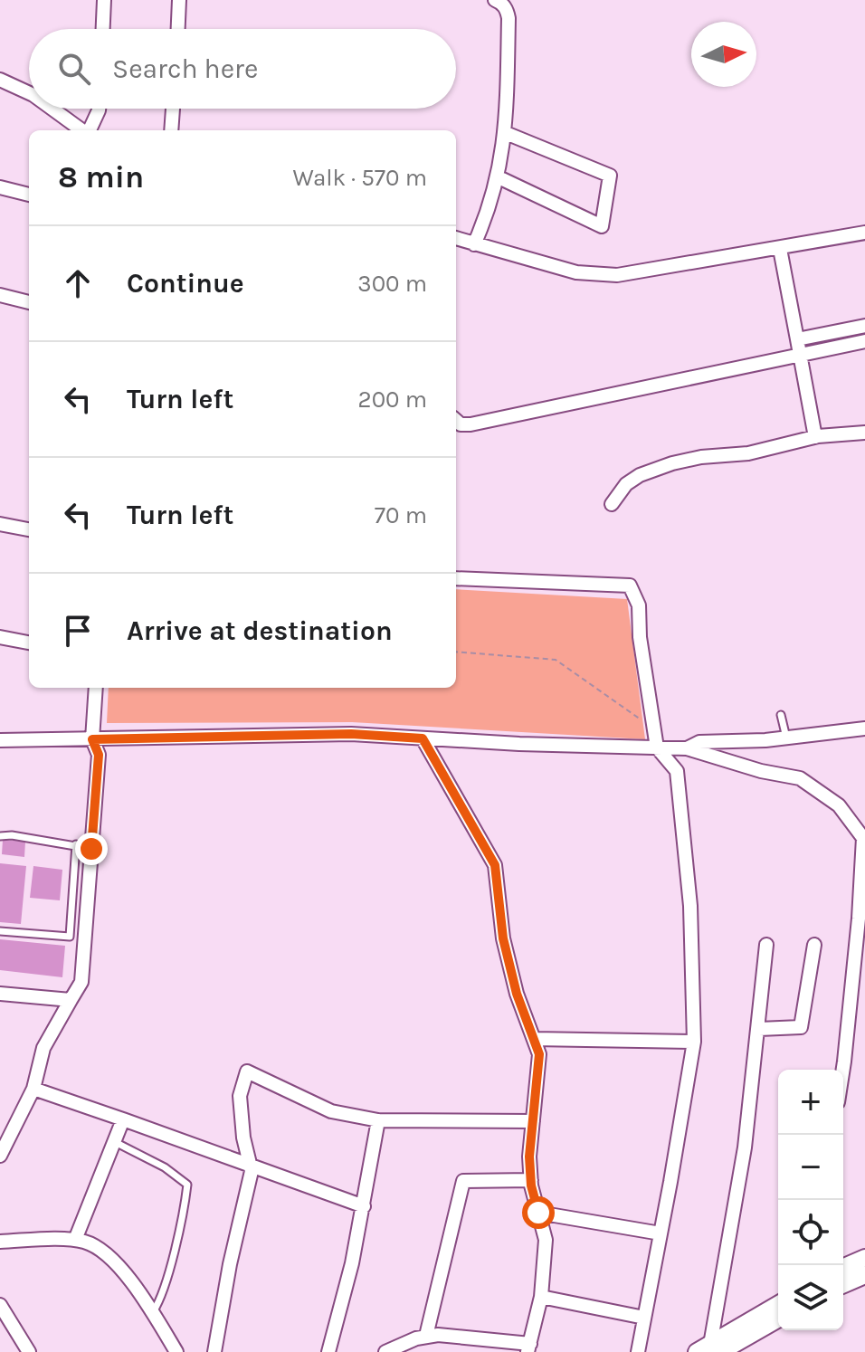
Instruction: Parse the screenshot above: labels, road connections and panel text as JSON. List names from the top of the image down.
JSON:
{
  "north": "right",
  "page": {
    "search": "Search here",
    "heading": ["8 min", "Walk · 570 m"],
    "list": [
      ["Continue", "300 m"],
      ["Turn left", "200 m"],
      ["Turn left", "70 m"],
      "Arrive at destination"
    ],
    "map_buttons": ["+", "−"]
  }
}
